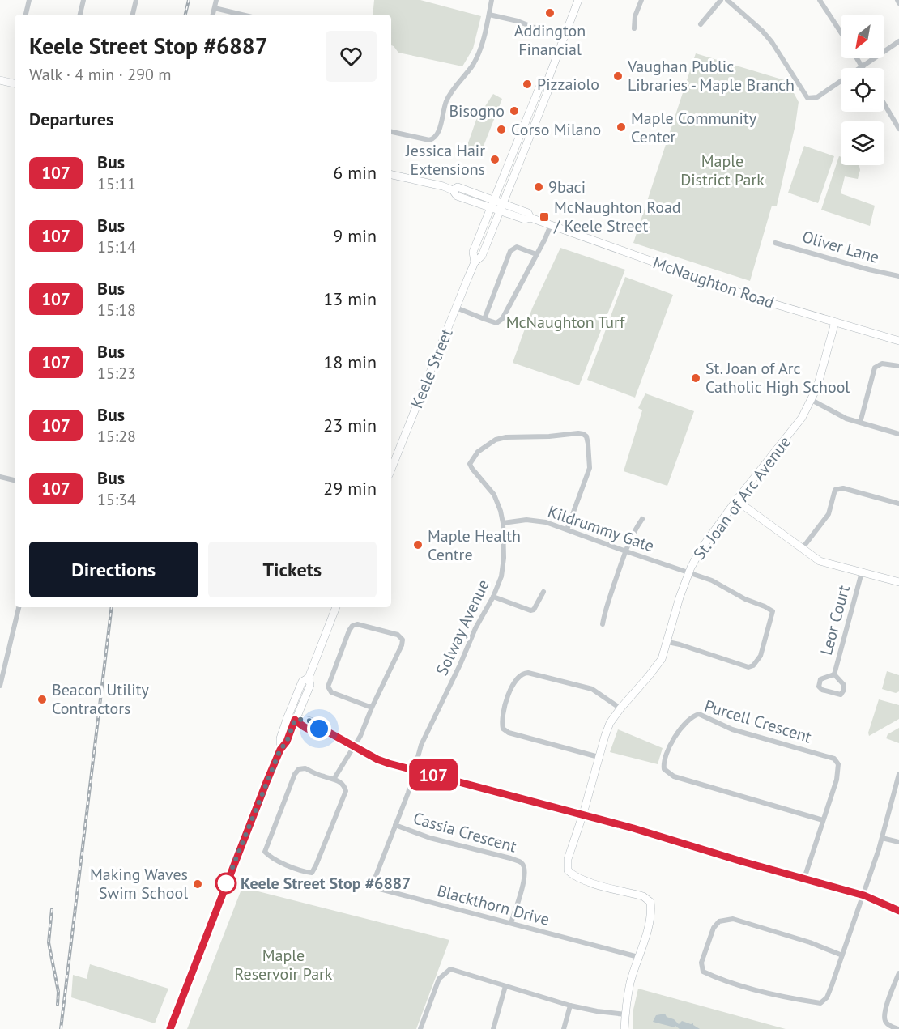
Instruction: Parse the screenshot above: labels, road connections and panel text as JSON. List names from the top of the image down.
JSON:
{
  "streets": {
    "street": [
      "Oliver Lane",
      "McNaughton Road",
      "Keele Street",
      "St. Joan of Arc Avenue",
      "Kildrummy Gate",
      "Leor Court",
      "Solway Avenue",
      "Purcell Crescent",
      "Cassia Crescent",
      "Blackthorn Drive"
    ]
  },
  "crossings": [
    ["McNaughton Road", "Keele Street"],
    ["McNaughton Road", "St. Joan of Arc Avenue"],
    ["St. Joan of Arc Avenue", "Kildrummy Gate"],
    ["St. Joan of Arc Avenue", "Blackthorn Drive"],
    ["Kildrummy Gate", "Solway Avenue"],
    ["Solway Avenue", "Blackthorn Drive"],
    ["Cassia Crescent", "Blackthorn Drive"]
  ],
  "parks": ["Maple District Park", "McNaughton Turf", "Maple Reservoir Park"],
  "places": {
    "other": [
      "Addington Financial",
      "Vaughan Public Libraries - Maple Branch",
      "Pizzaiolo",
      "Bisogno",
      "Maple Community Center",
      "Corso Milano",
      "Jessica Hair Extensions",
      "9baci",
      "St. Joan of Arc Catholic High School",
      "Maple Health Centre",
      "Beacon Utility Contractors",
      "Keele Street Stop #6887",
      "Making Waves Swim School"
    ],
    "transit": ["McNaughton Road / Keele Street"]
  },
  "lines": ["bus line 107"],
  "north": "bottom left",
  "page": {
    "on_map": "107",
    "heading": [
      ["Keele Street Stop #6887", "Walk · 4 min · 290 m"],
      "Departures"
    ],
    "list": [
      {
        "mark": "107",
        "name": "Bus",
        "note": "15:11",
        "value": "6 min"
      },
      {
        "mark": "107",
        "name": "Bus",
        "note": "15:14",
        "value": "9 min"
      },
      {
        "mark": "107",
        "name": "Bus",
        "note": "15:18",
        "value": "13 min"
      },
      {
        "mark": "107",
        "name": "Bus",
        "note": "15:23",
        "value": "18 min"
      },
      {
        "mark": "107",
        "name": "Bus",
        "note": "15:28",
        "value": "23 min"
      },
      {
        "mark": "107",
        "name": "Bus",
        "note": "15:34",
        "value": "29 min"
      }
    ],
    "buttons": ["Directions", "Tickets"]
  }
}
